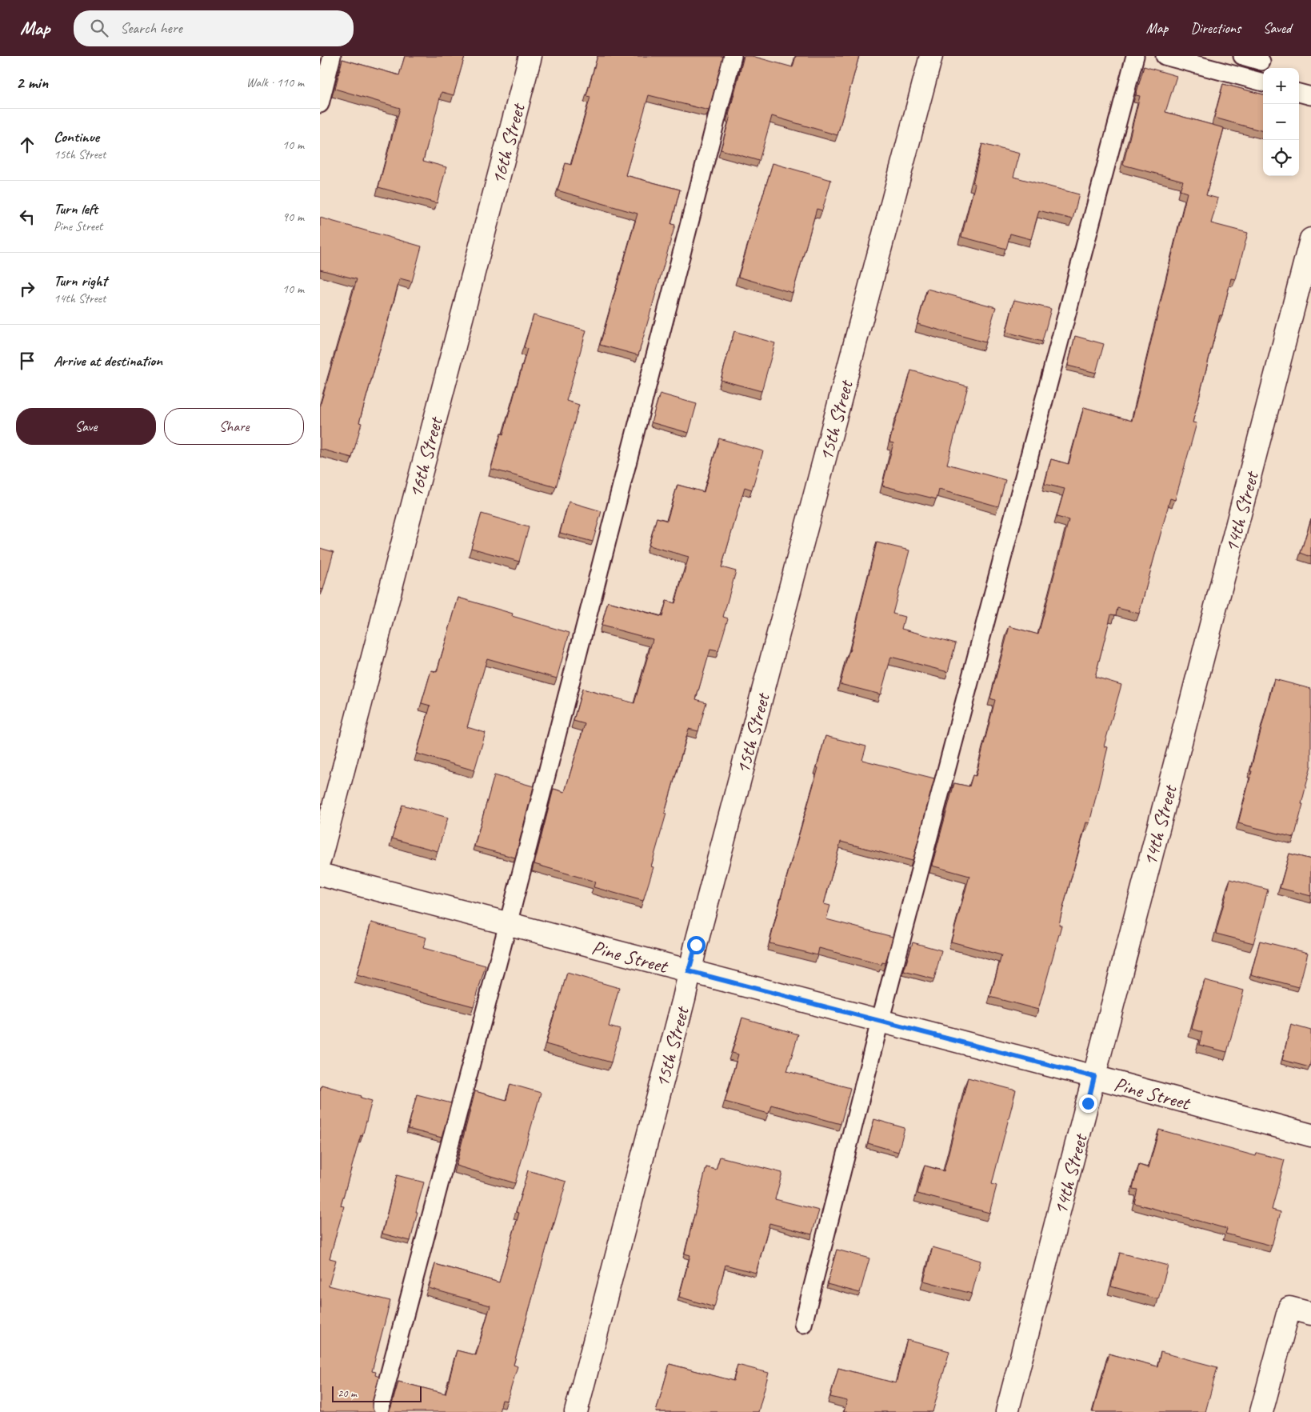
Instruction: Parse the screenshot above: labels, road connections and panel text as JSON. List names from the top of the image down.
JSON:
{
  "streets": {
    "street": [
      "16th Street",
      "15th Street",
      "14th Street",
      "Pine Street"
    ]
  },
  "crossings": [
    ["15th Street", "Pine Street"],
    ["14th Street", "Pine Street"]
  ],
  "scale_bar": "20 m",
  "page": {
    "header": "Map",
    "search": "Search here",
    "nav": ["Map", "Directions", "Saved"],
    "heading": ["2 min", "Walk · 110 m"],
    "map_buttons": ["+", "−"],
    "list": [
      ["Continue", "15th Street", "10 m"],
      ["Turn left", "Pine Street", "90 m"],
      ["Turn right", "14th Street", "10 m"],
      "Arrive at destination"
    ],
    "buttons": ["Save", "Share"],
    "scale": "20 m"
  }
}
